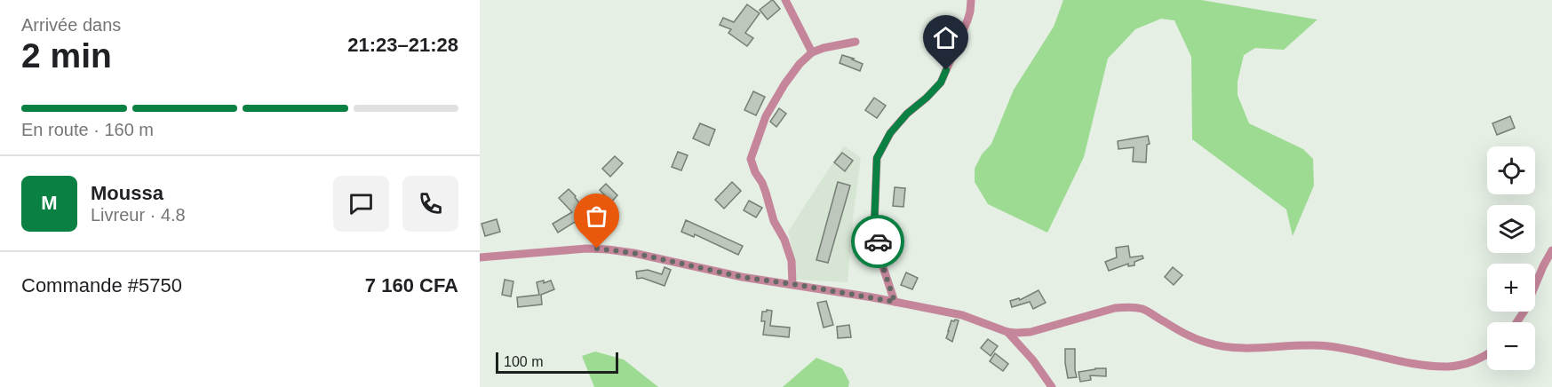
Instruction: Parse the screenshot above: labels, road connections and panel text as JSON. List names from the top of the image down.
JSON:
{
  "scale_bar": "100 m",
  "page": {
    "heading": ["2 min", "Arrivée dans", "21:23–21:28"],
    "panel": [
      "Moussa",
      "Livreur · 4.8",
      "Commande #5750",
      "7 160 CFA"
    ],
    "bar": "En route · 160 m",
    "map_buttons": ["+", "−"],
    "round": "M",
    "scale": "100 m"
  }
}
